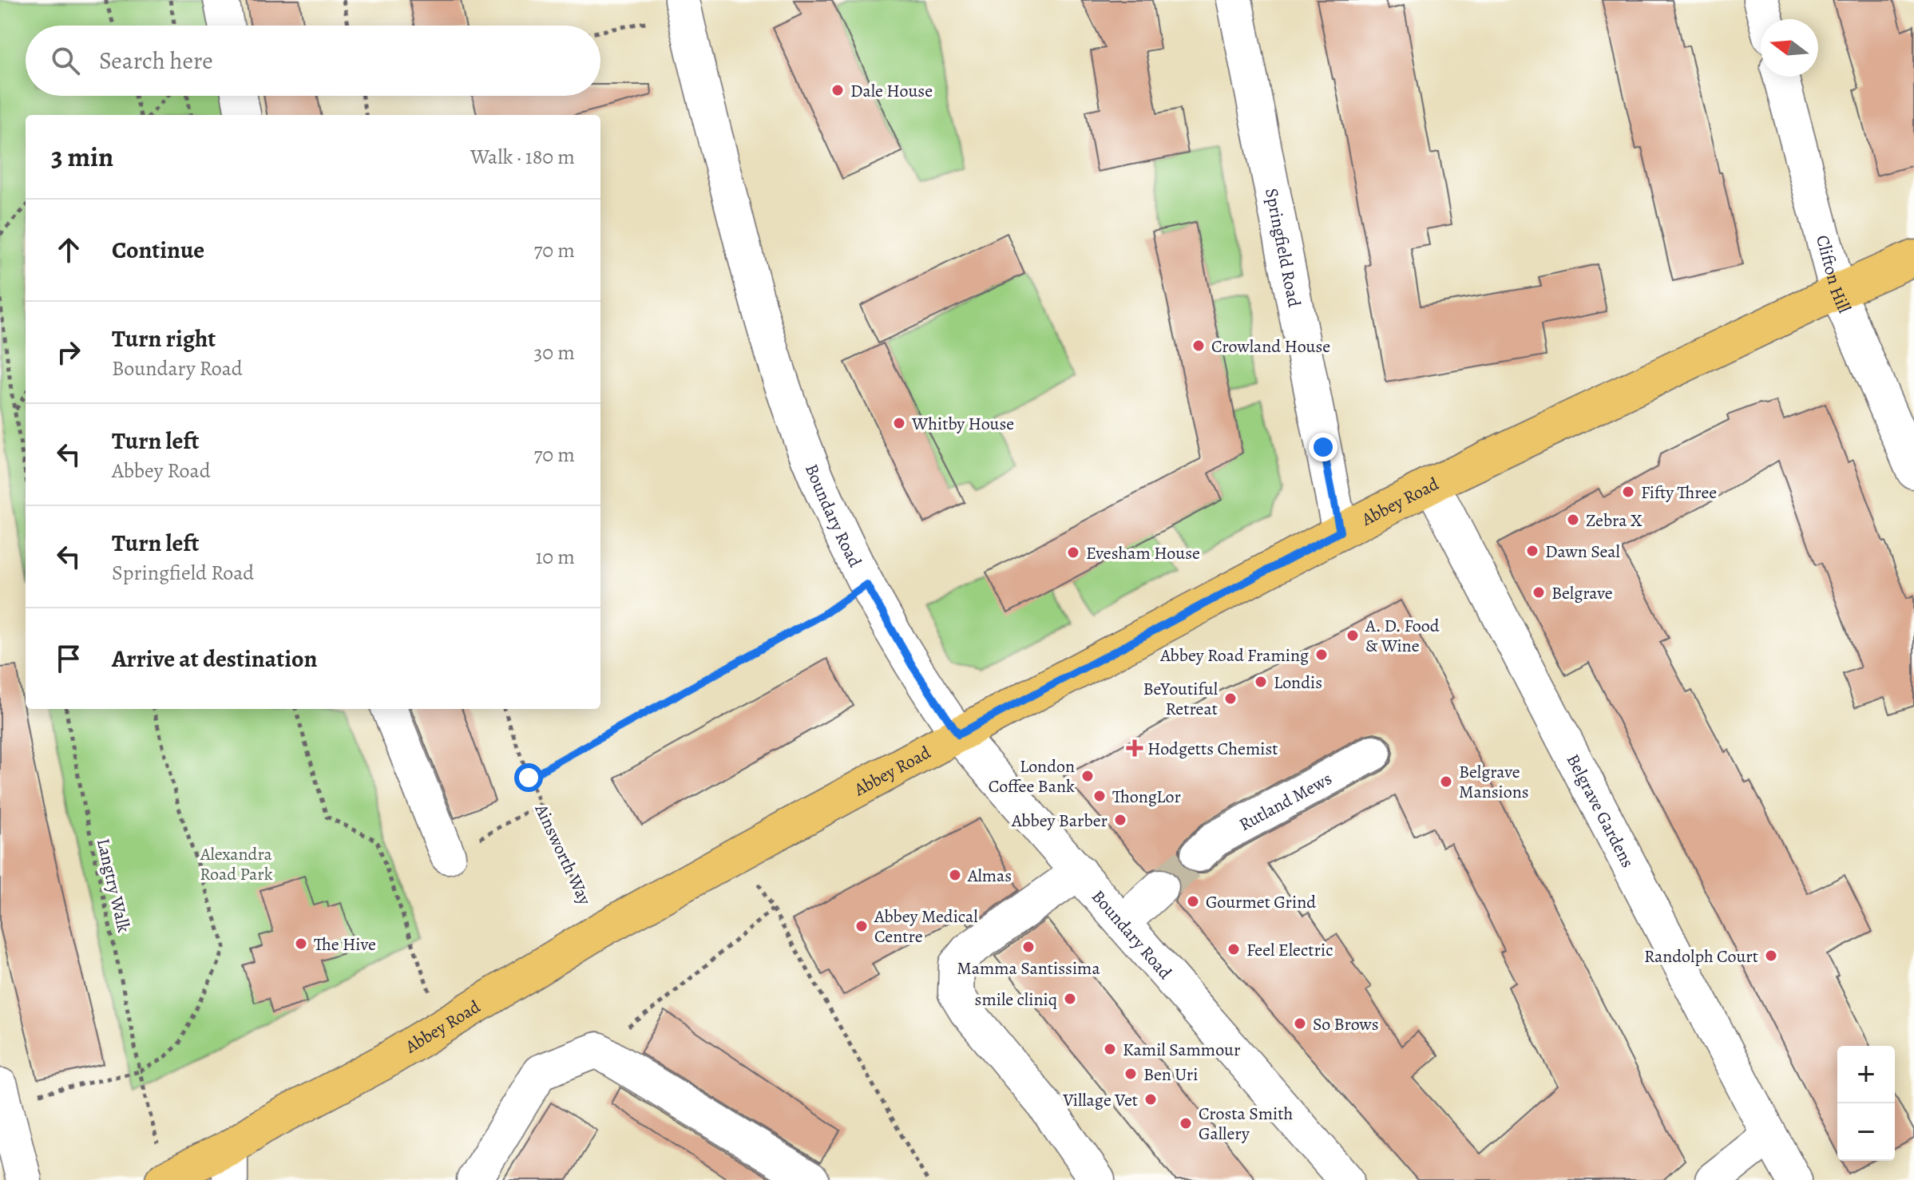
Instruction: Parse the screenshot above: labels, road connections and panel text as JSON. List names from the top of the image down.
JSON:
{
  "streets": {
    "main road": ["Abbey Road"],
    "street": [
      "Springfield Road",
      "Clifton Hill",
      "Boundary Road",
      "Rutland Mews",
      "Belgrave Gardens"
    ],
    "path": ["Ainsworth Way", "Langtry Walk"]
  },
  "crossings": [
    ["Springfield Road", "Abbey Road"],
    ["Clifton Hill", "Abbey Road"],
    ["Abbey Road", "Boundary Road"],
    ["Abbey Road", "Belgrave Gardens"],
    ["Abbey Road", "Ainsworth Way"],
    ["Abbey Road", "Langtry Walk"]
  ],
  "parks": ["Alexandra Road Park"],
  "places": {
    "other": [
      "Dale House",
      "Crowland House",
      "Whitby House",
      "Fifty Three",
      "Zebra X",
      "Dawn Seal",
      "Evesham House",
      "Belgrave",
      "A. D. Food & Wine",
      "Abbey Road Framing",
      "Londis",
      "BeYoutiful Retreat",
      "London Coffee Bank",
      "Belgrave Mansions",
      "ThongLor",
      "Abbey Barber",
      "Almas",
      "Gourmet Grind",
      "Abbey Medical Centre",
      "The Hive",
      "Mamma Santissima",
      "Feel Electric",
      "Randolph Court",
      "smile cliniq",
      "So Brows",
      "Kamil Sammour",
      "Ben Uri",
      "Village Vet",
      "Crosta Smith Gallery"
    ],
    "health": ["Hodgetts Chemist"]
  },
  "north": "left",
  "page": {
    "search": "Search here",
    "heading": ["3 min", "Walk · 180 m"],
    "list": [
      ["Continue", "70 m"],
      ["Turn right", "Boundary Road", "30 m"],
      ["Turn left", "Abbey Road", "70 m"],
      ["Turn left", "Springfield Road", "10 m"],
      "Arrive at destination"
    ],
    "map_buttons": ["+", "−"]
  }
}
